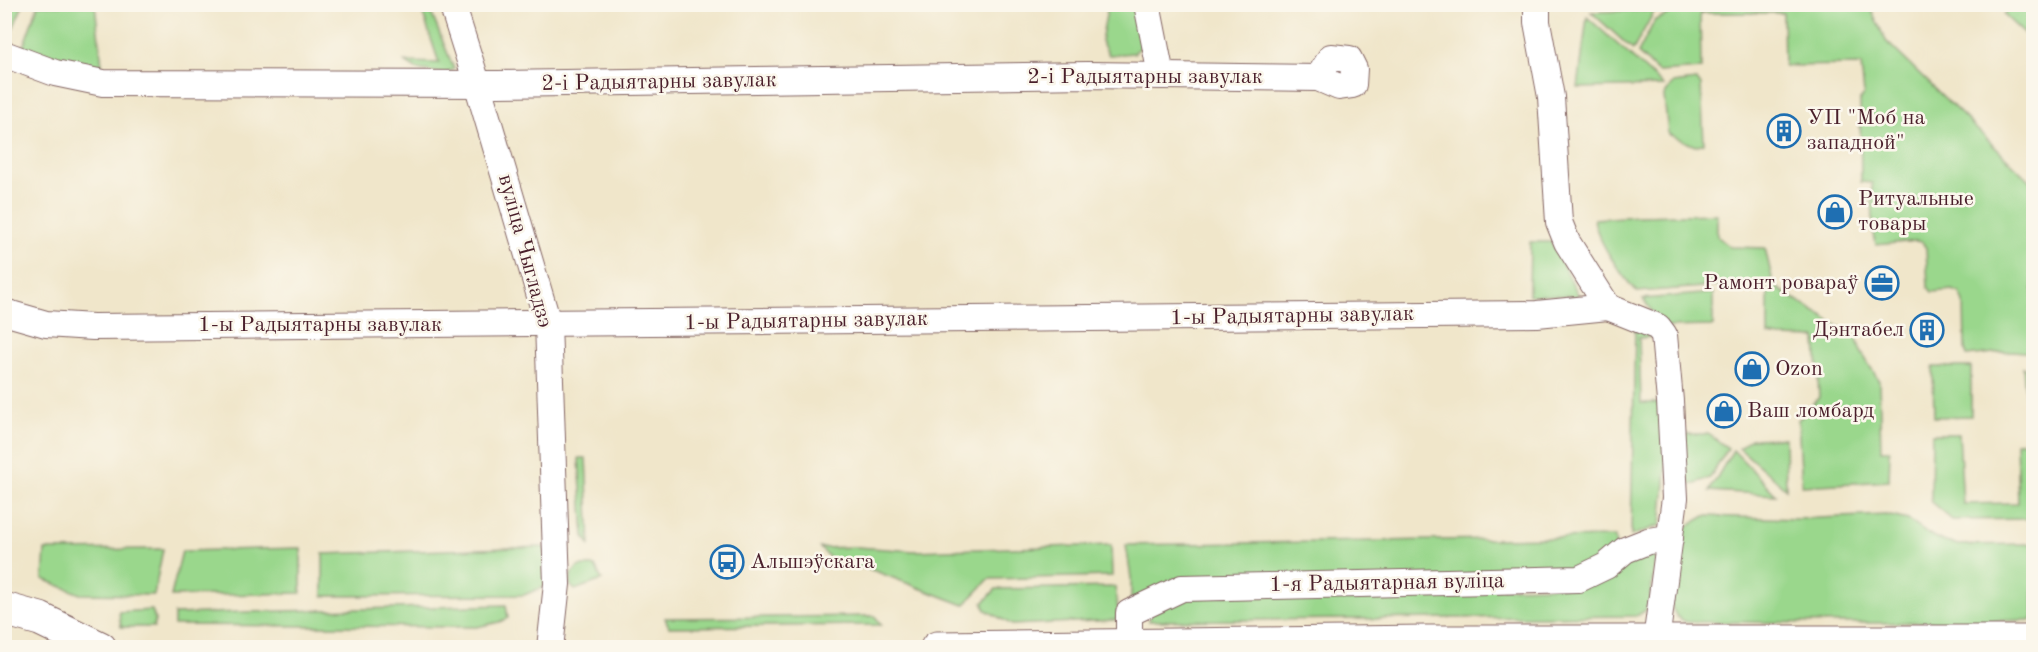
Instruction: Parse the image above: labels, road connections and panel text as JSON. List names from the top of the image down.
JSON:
{
  "streets": {
    "street": [
      "2-і Радыятарны завулак",
      "вуліца Чыгладзэ",
      "1-ы Радыятарны завулак",
      "1-я Радыятарная вуліца"
    ]
  },
  "crossings": [
    ["2-і Радыятарны завулак", "вуліца Чыгладзэ"],
    ["вуліца Чыгладзэ", "1-ы Радыятарны завулак"]
  ],
  "places": {
    "building": ["УП \"Моб на западной\"", "Дэнтабел"],
    "shop": ["Ритуальные товары", "Ozon", "Ваш ломбард"],
    "office": ["Рамонт ровараў"],
    "bus stop": ["Альшэўскага"]
  }
}
